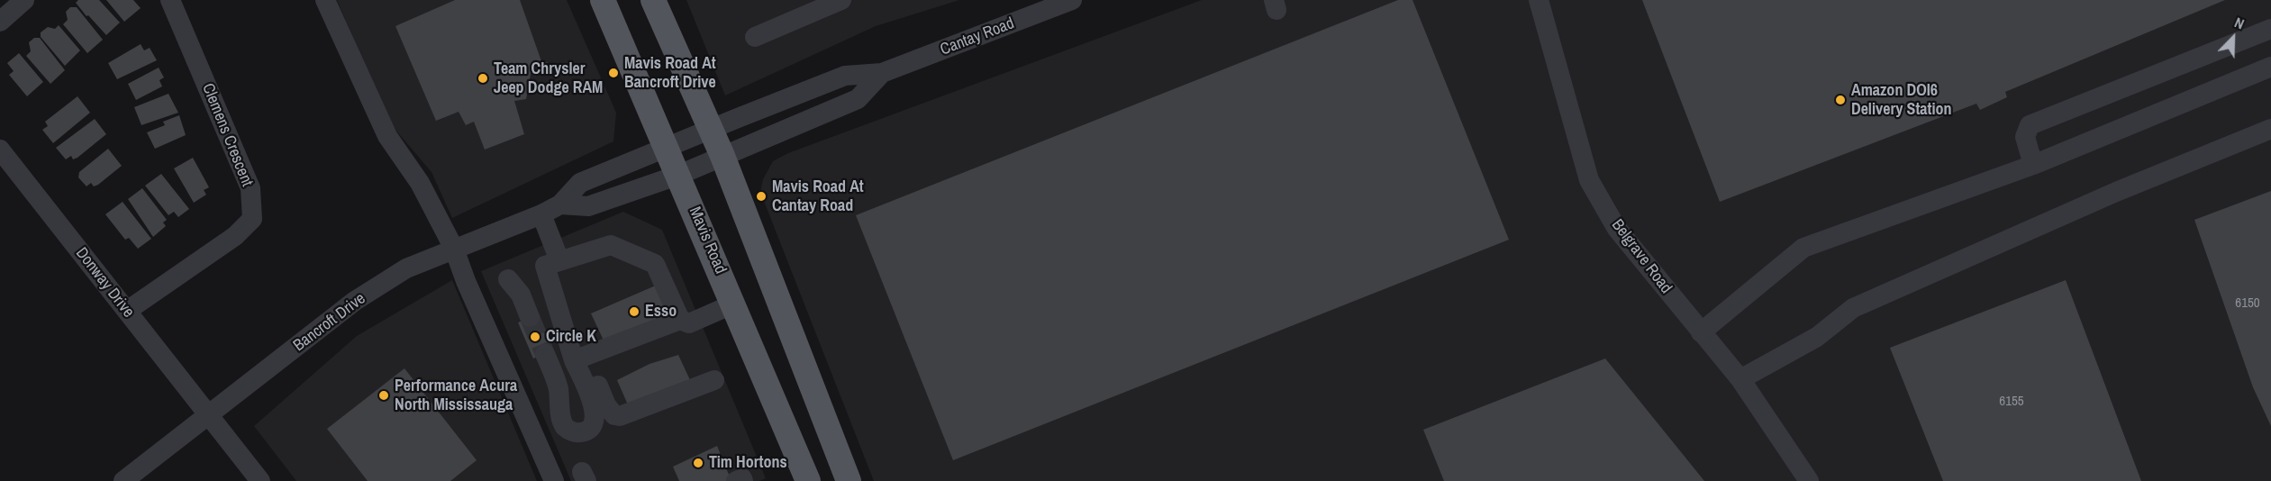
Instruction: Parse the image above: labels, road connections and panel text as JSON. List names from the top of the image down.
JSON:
{
  "streets": {
    "main road": ["Mavis Road"],
    "street": [
      "Cantay Road",
      "Clemens Crescent",
      "Belgrave Road",
      "Donway Drive",
      "Bancroft Drive"
    ]
  },
  "crossings": [
    ["Cantay Road", "Mavis Road"],
    ["Cantay Road", "Bancroft Drive"],
    ["Clemens Crescent", "Donway Drive"],
    ["Mavis Road", "Bancroft Drive"],
    ["Donway Drive", "Bancroft Drive"]
  ],
  "places": [
    "Mavis Road At Bancroft Drive",
    "Team Chrysler Jeep Dodge RAM",
    "Amazon DOI6 Delivery Station",
    "Mavis Road At Cantay Road",
    "Esso",
    "Circle K",
    "Performance Acura North Mississauga",
    "Tim Hortons"
  ],
  "house_numbers": ["6150", "6155"],
  "north": "top right"
}
